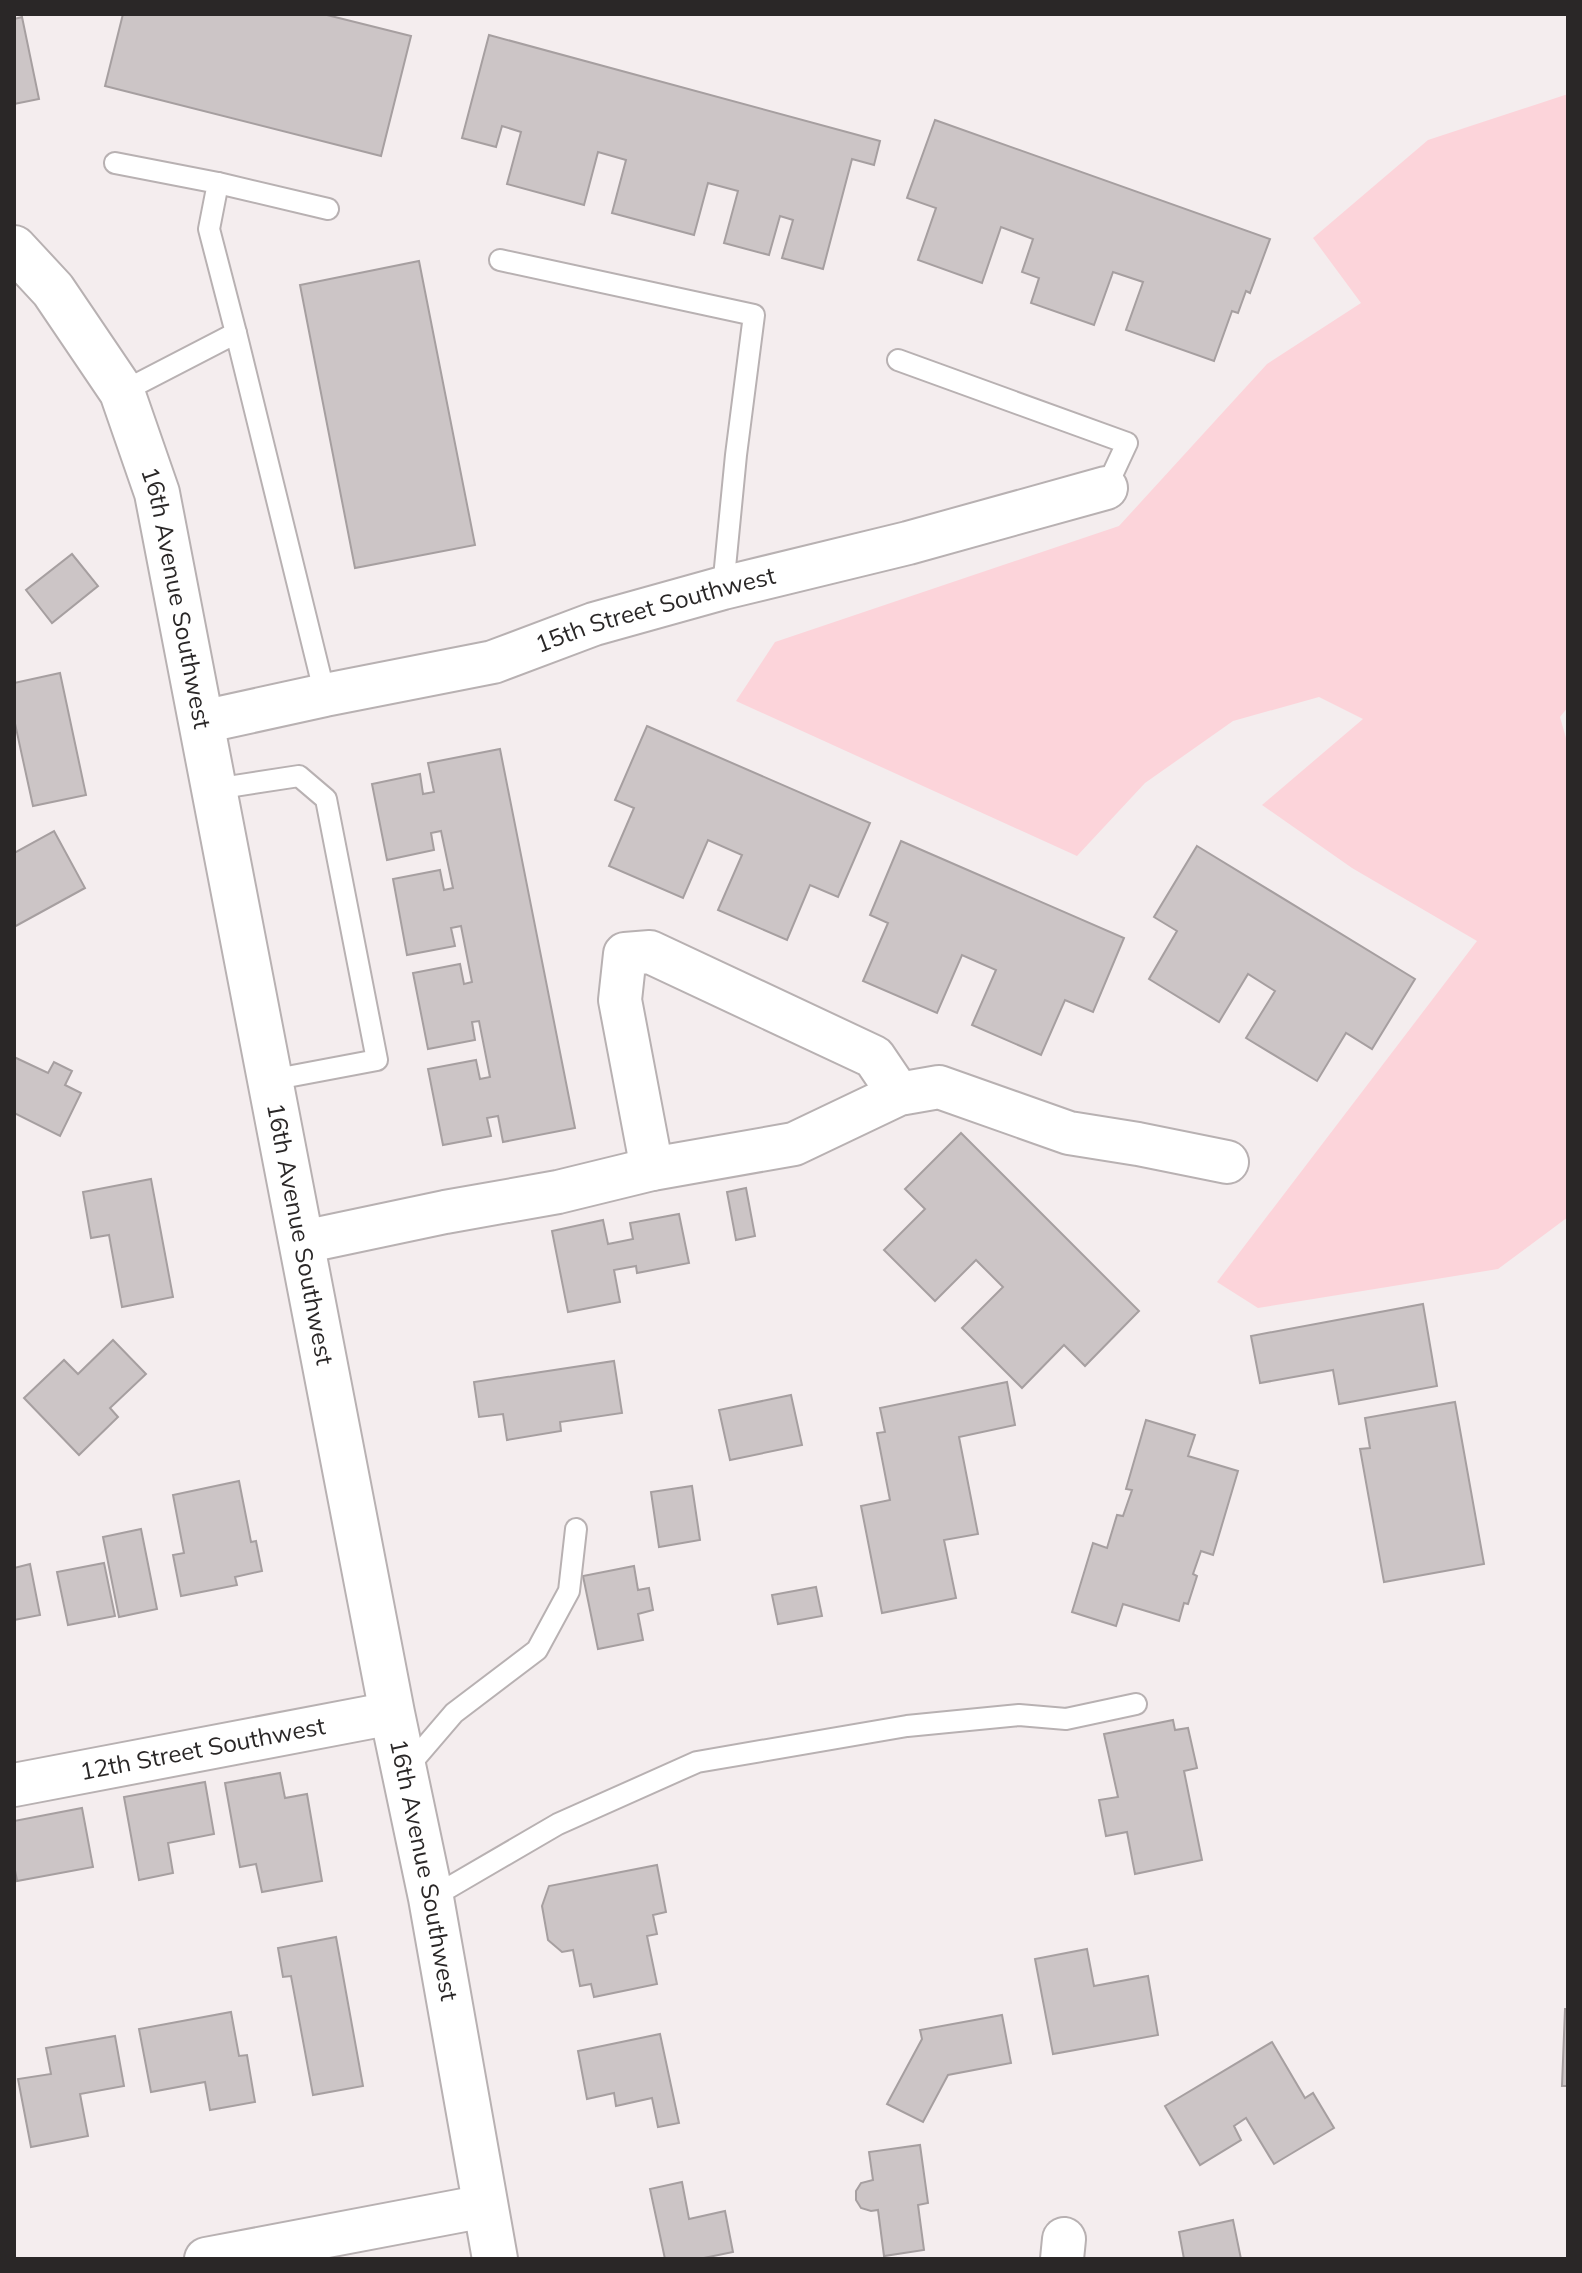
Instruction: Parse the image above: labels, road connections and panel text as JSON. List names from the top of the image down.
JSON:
{
  "streets": {
    "street": ["16th Avenue Southwest", "15th Street Southwest", "12th Street Southwest"]
  },
  "crossings": [
    ["16th Avenue Southwest", "15th Street Southwest"],
    ["16th Avenue Southwest", "12th Street Southwest"]
  ]
}
